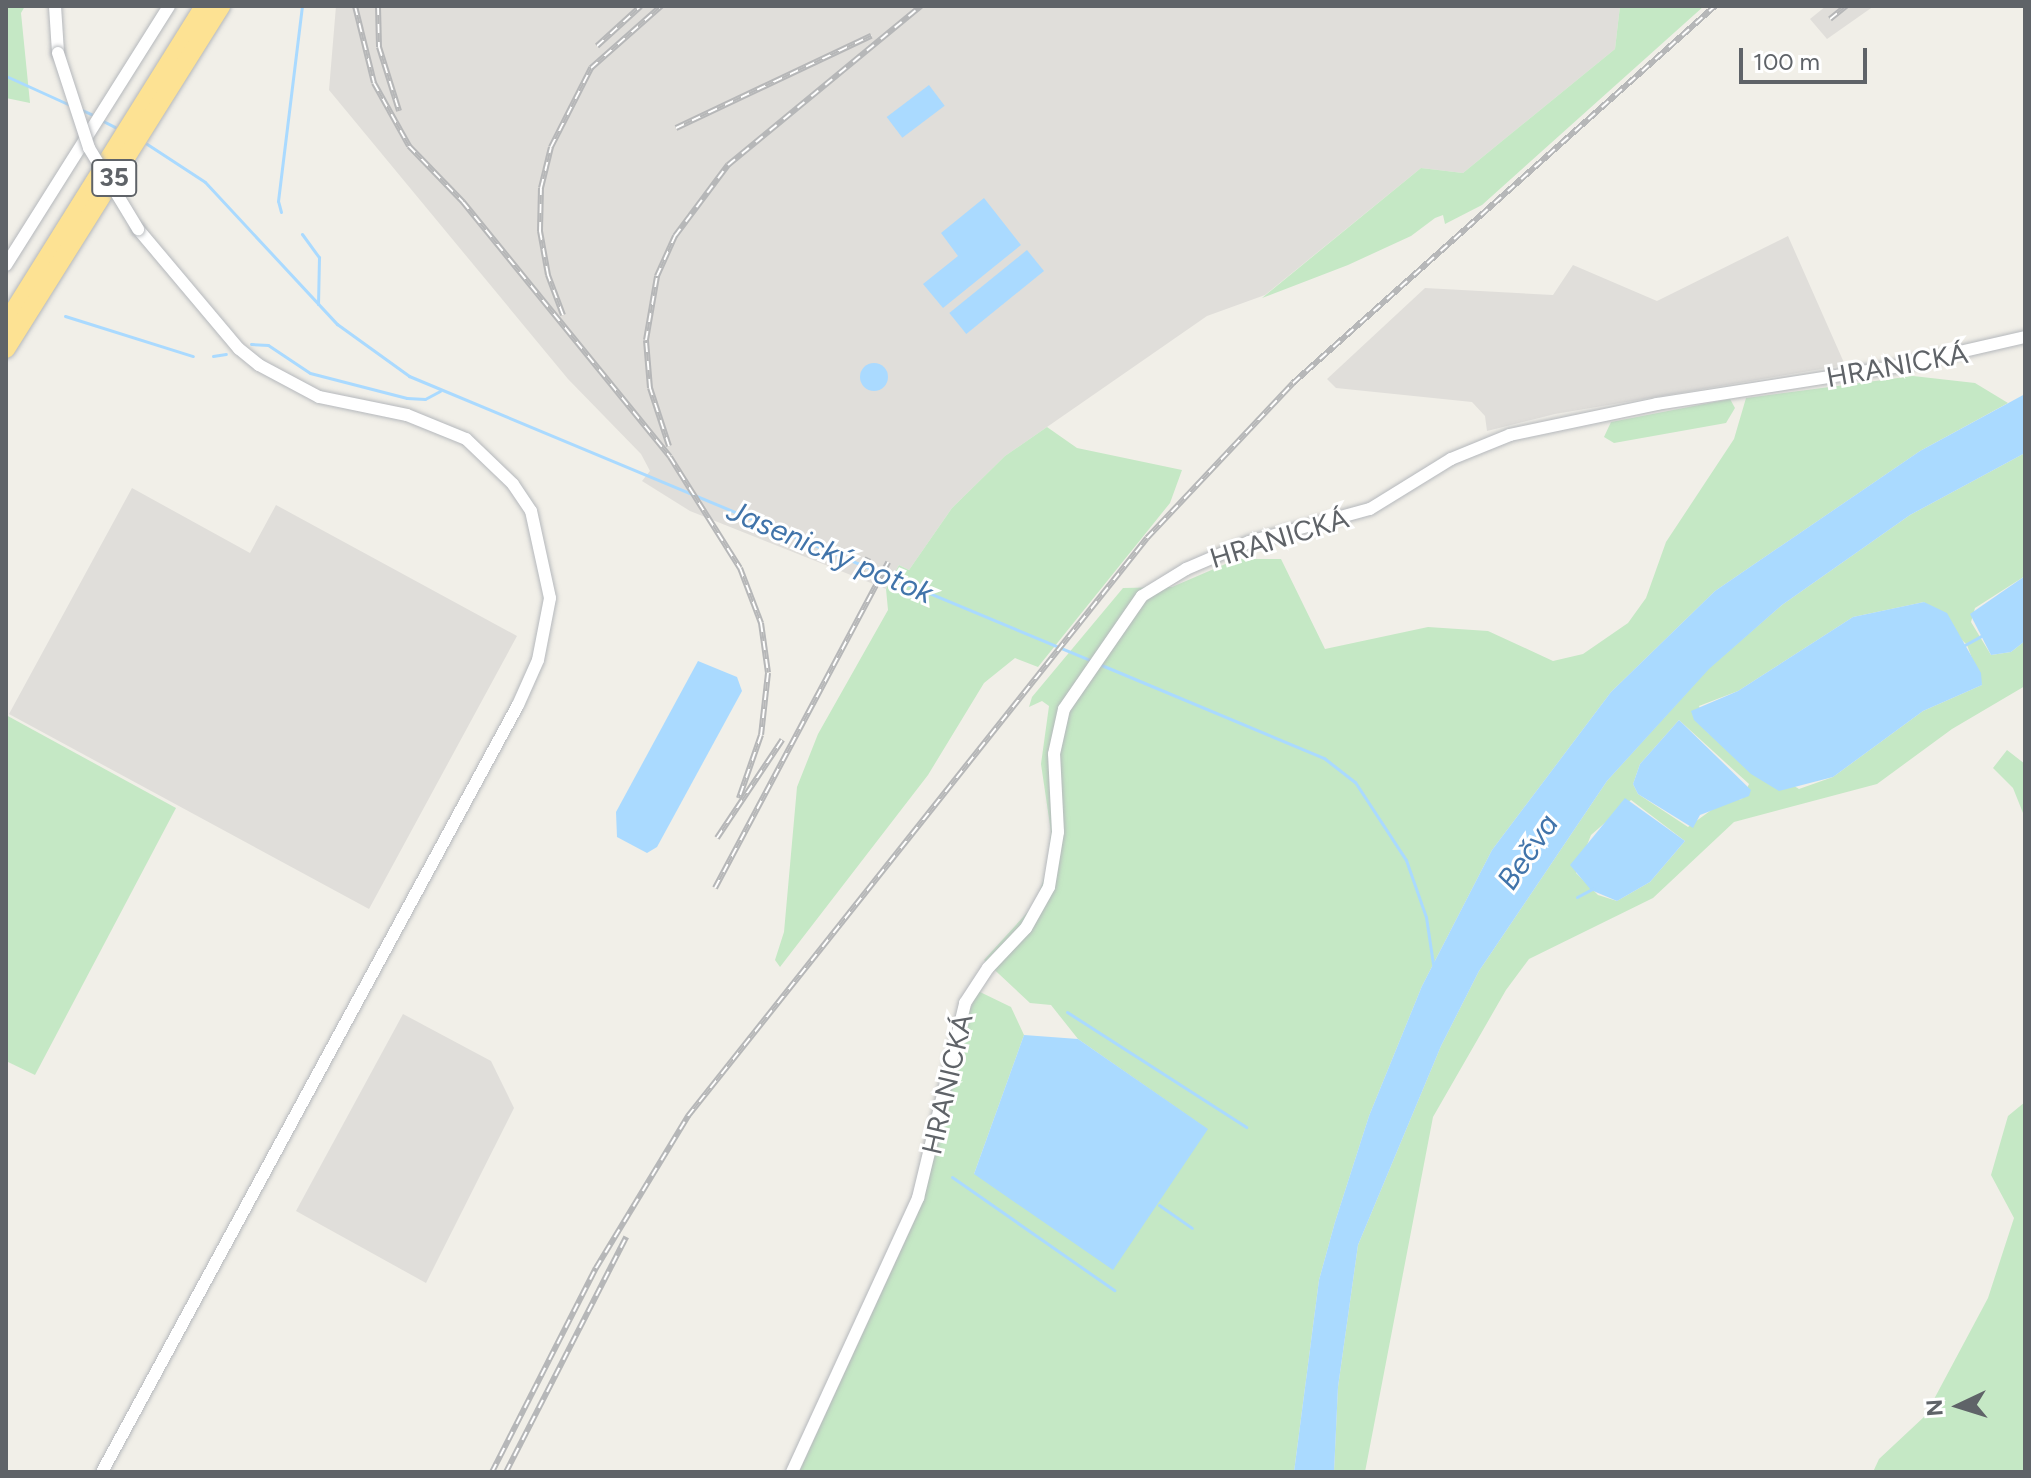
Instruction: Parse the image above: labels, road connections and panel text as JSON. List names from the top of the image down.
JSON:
{
  "streets": {
    "highway": ["35"],
    "street": ["HRANICKÁ"]
  },
  "water": ["Jasenický potok", "Bečva"],
  "scale_bar": "100 m",
  "north": "left"
}
